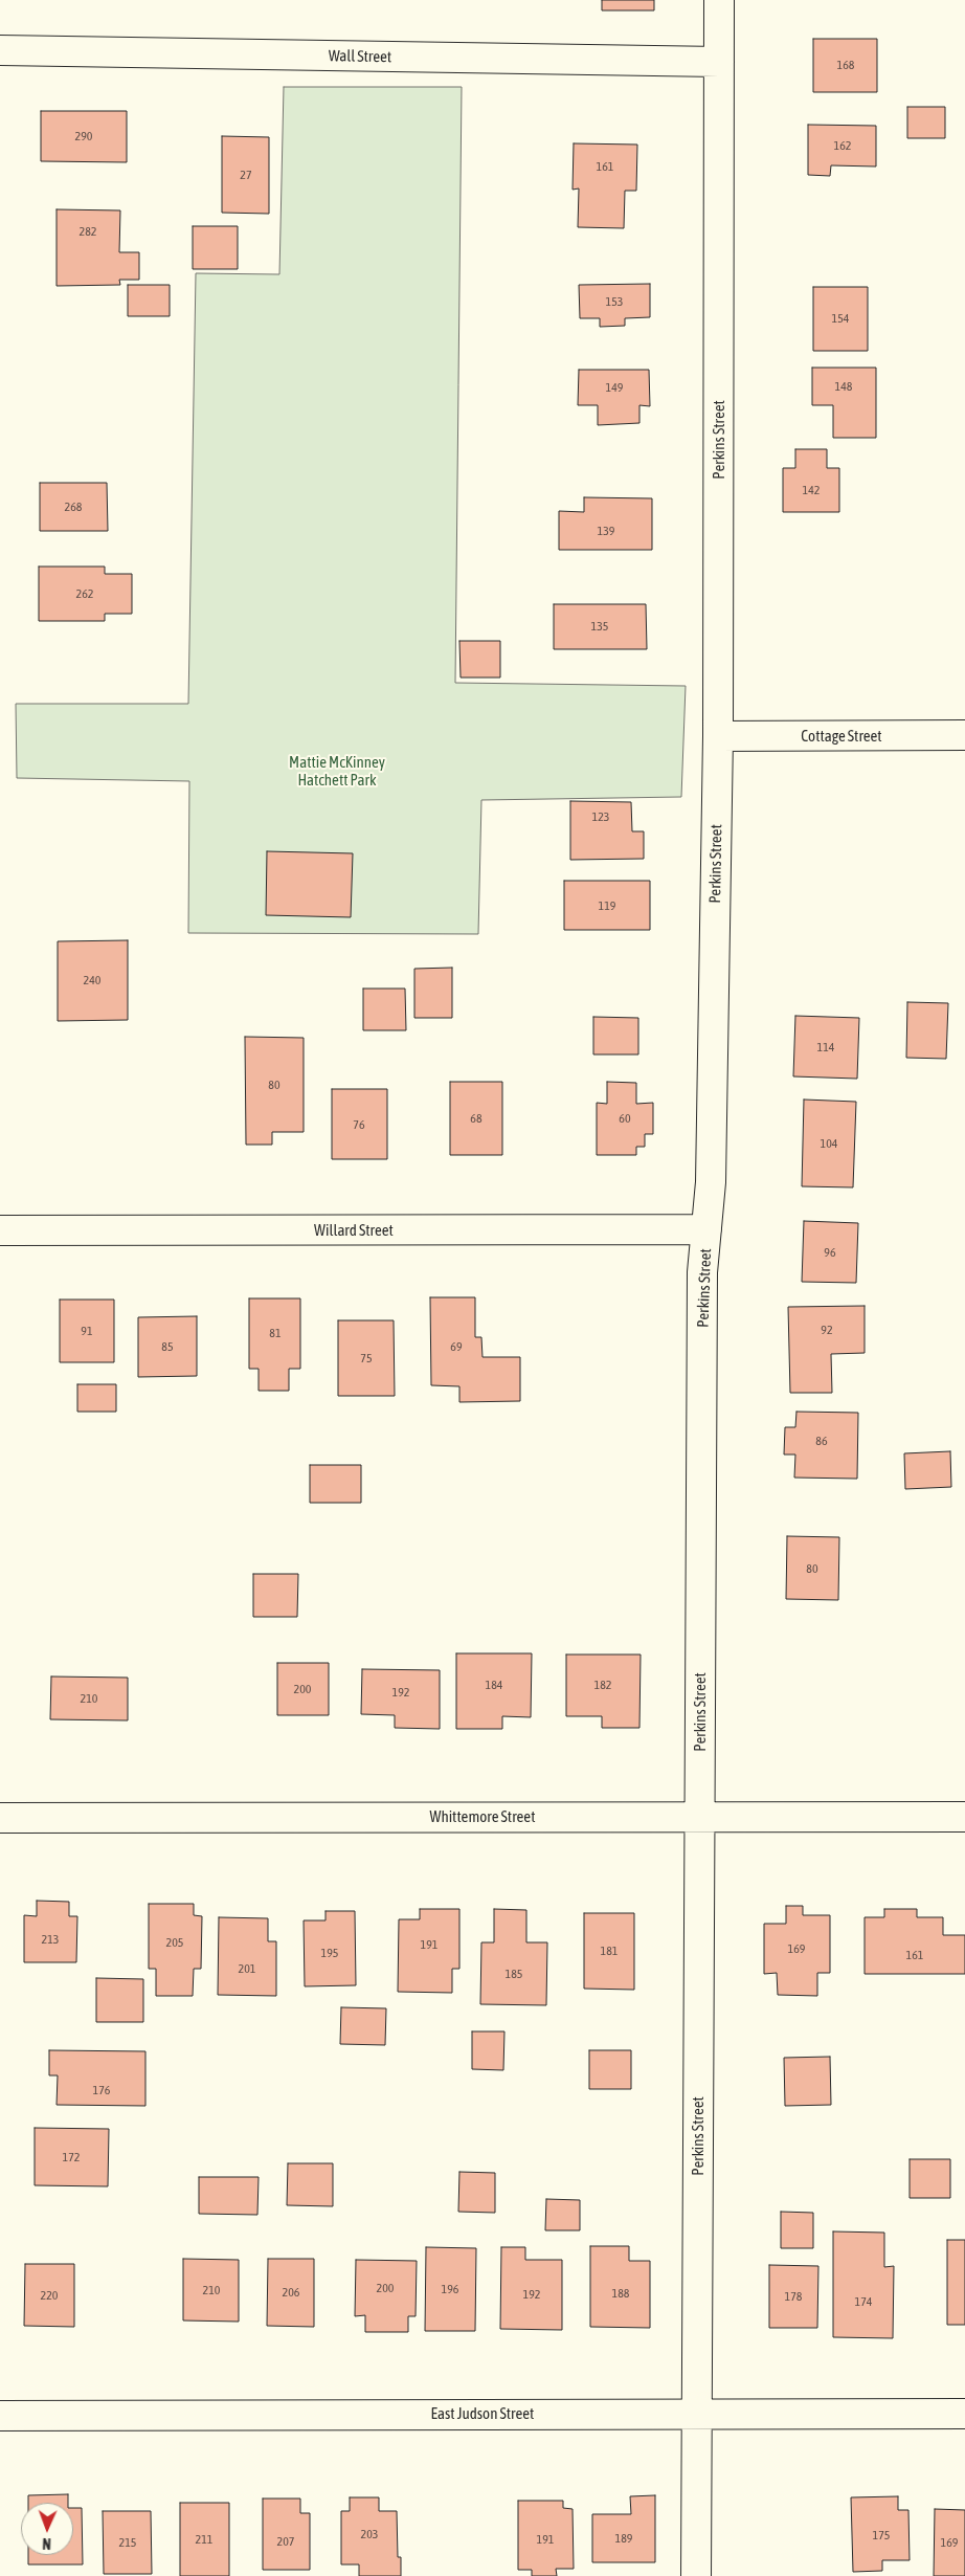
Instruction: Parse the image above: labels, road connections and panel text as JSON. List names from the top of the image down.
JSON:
{
  "streets": {
    "street": [
      "Wall Street",
      "Perkins Street",
      "Cottage Street",
      "Willard Street",
      "Whittemore Street",
      "East Judson Street"
    ]
  },
  "crossings": [
    ["Wall Street", "Perkins Street"],
    ["Perkins Street", "Cottage Street"],
    ["Perkins Street", "Willard Street"],
    ["Perkins Street", "Whittemore Street"],
    ["Perkins Street", "East Judson Street"]
  ],
  "parks": ["Mattie McKinney Hatchett Park"],
  "house_numbers": [
    "168",
    "290",
    "162",
    "161",
    "27",
    "282",
    "153",
    "154",
    "148",
    "149",
    "142",
    "268",
    "139",
    "262",
    "135",
    "123",
    "119",
    "240",
    "114",
    "80",
    "68",
    "60",
    "76",
    "104",
    "96",
    "92",
    "91",
    "81",
    "85",
    "69",
    "75",
    "86",
    "80",
    "184",
    "182",
    "200",
    "192",
    "210",
    "213",
    "205",
    "191",
    "169",
    "181",
    "195",
    "161",
    "201",
    "185",
    "176",
    "172",
    "200",
    "196",
    "210",
    "206",
    "188",
    "192",
    "220",
    "178",
    "174",
    "203",
    "175",
    "189",
    "211",
    "191",
    "207",
    "215",
    "169"
  ],
  "north": "bottom"
}
